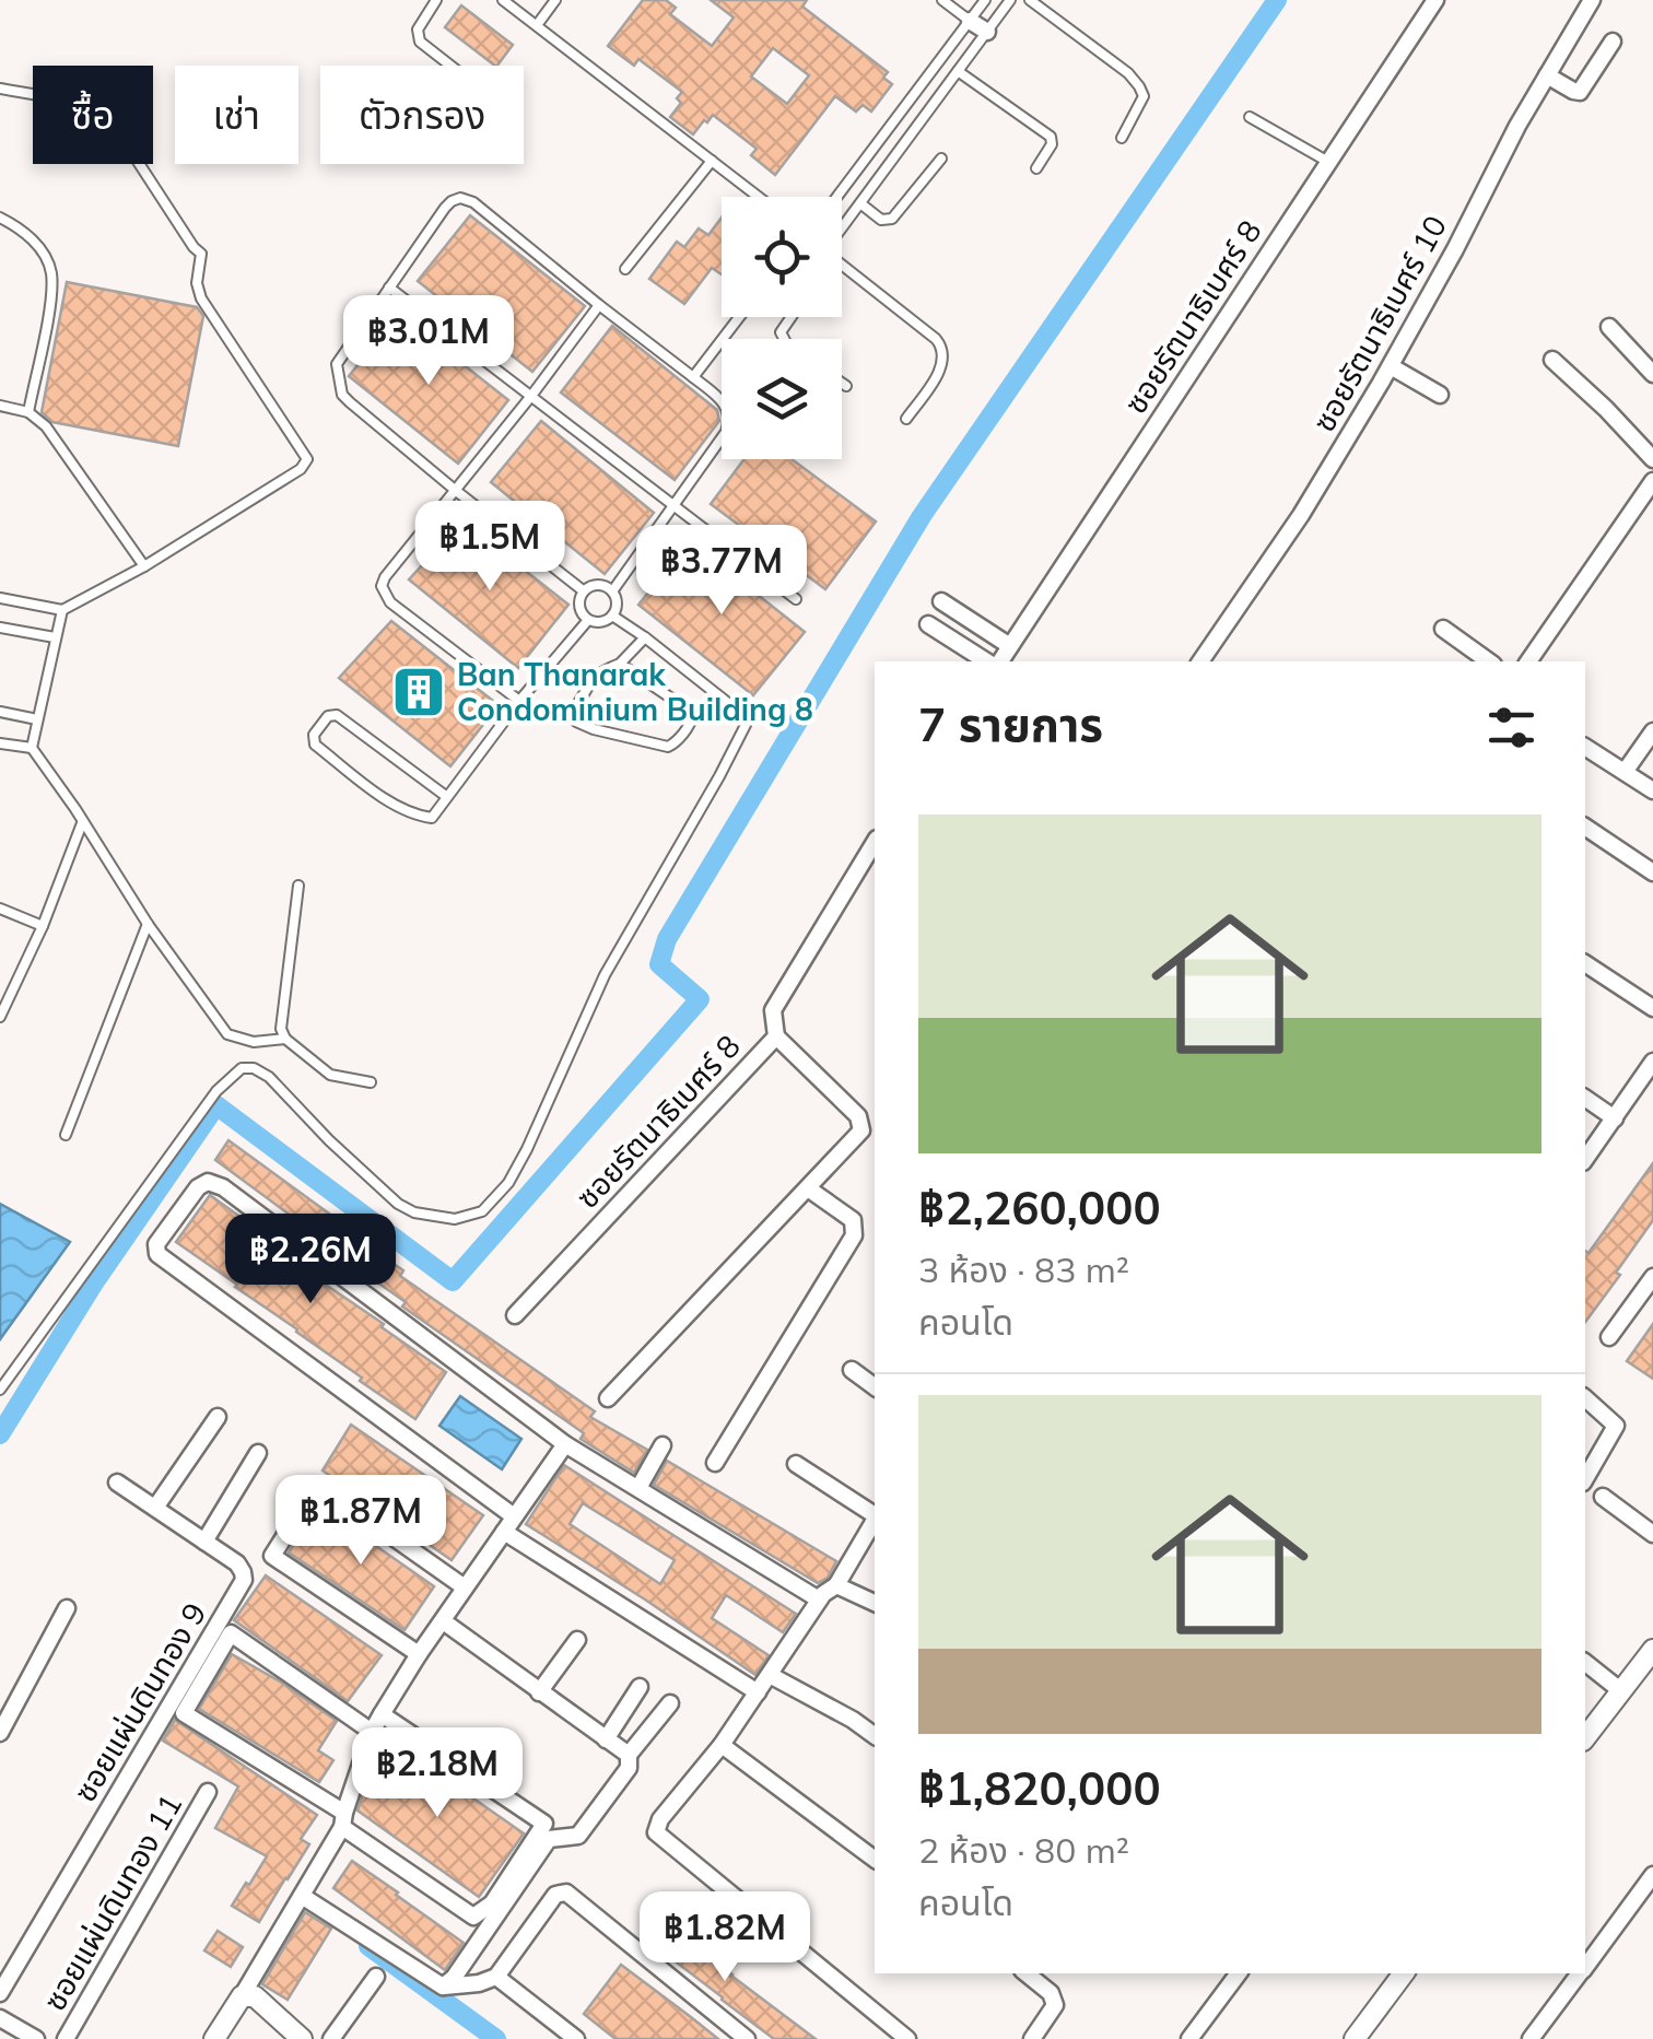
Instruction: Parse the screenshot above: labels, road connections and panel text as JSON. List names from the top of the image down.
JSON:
{
  "streets": {
    "street": [
      "ซอยรัตนาธิเบศร์ 8",
      "ซอยรัตนาธิเบศร์ 10",
      "ซอยแผ่นดินทอง 9",
      "ซอยแผ่นดินทอง 11"
    ]
  },
  "places": {
    "building": ["Ban Thanarak Condominium Building 8"]
  },
  "page": {
    "chip": ["ซื้อ", "เช่า", "ตัวกรอง"],
    "price": [
      "฿3.01M",
      "฿1.5M",
      "฿3.77M",
      "฿2.26M",
      "฿1.87M",
      "฿2.18M",
      "฿1.82M"
    ],
    "heading": "7 รายการ",
    "list": [
      {
        "name": "฿2,260,000",
        "note": "3 ห้อง · 83 m² · คอนโด"
      },
      {
        "name": "฿1,820,000",
        "note": "2 ห้อง · 80 m² · คอนโด"
      }
    ]
  }
}
